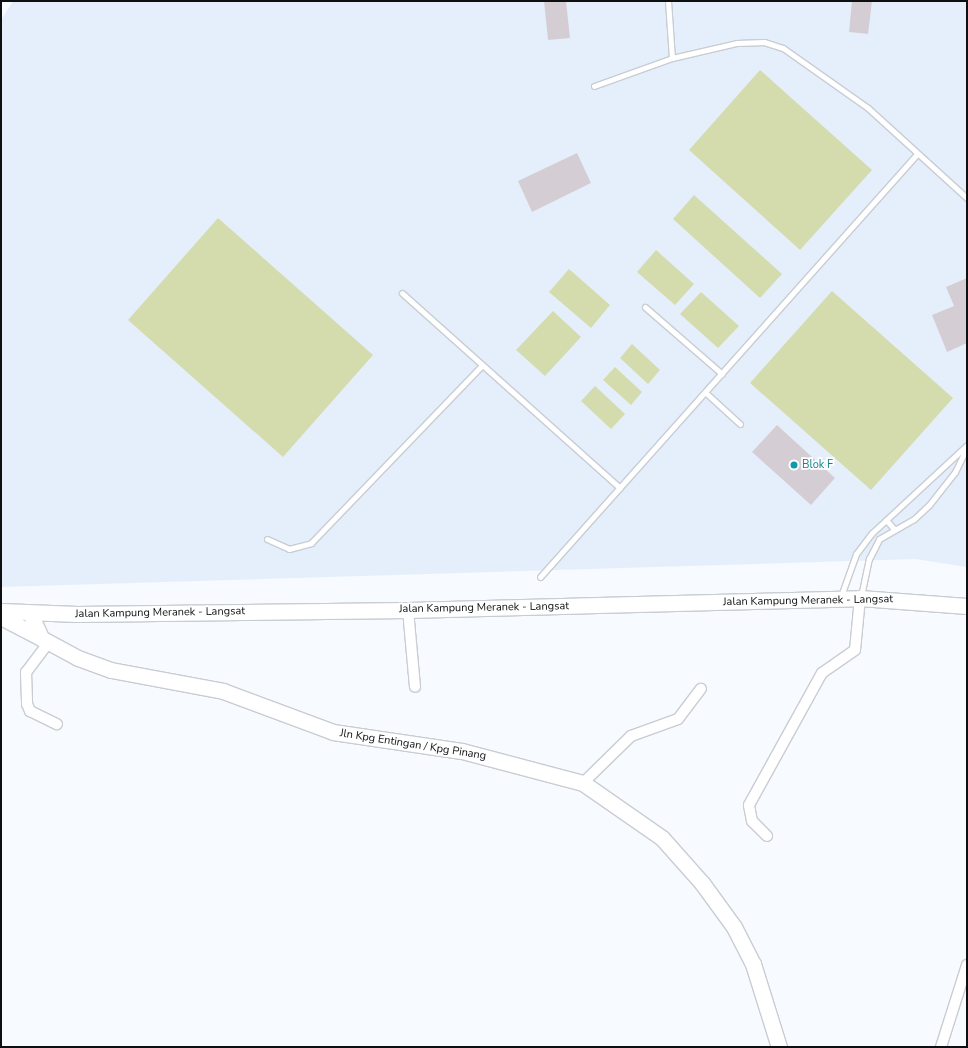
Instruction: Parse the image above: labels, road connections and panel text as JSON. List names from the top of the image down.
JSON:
{
  "streets": {
    "main road": ["Jalan Kampung Meranek - Langsat", "Jln Kpg Entingan / Kpg Pinang"]
  },
  "places": ["Blok F"]
}
